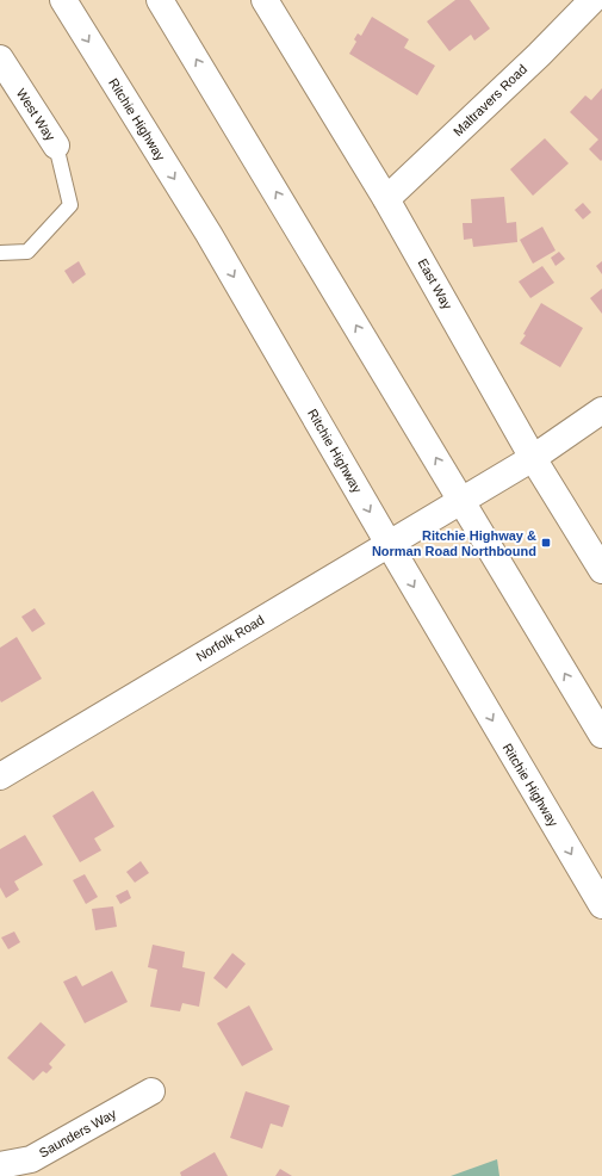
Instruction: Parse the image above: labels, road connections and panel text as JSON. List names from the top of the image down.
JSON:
{
  "streets": {
    "street": [
      "Maltravers Road",
      "West Way",
      "Ritchie Highway",
      "East Way",
      "Norfolk Road",
      "Saunders Way"
    ]
  },
  "crossings": [
    ["Maltravers Road", "East Way"],
    ["Ritchie Highway", "Norfolk Road"],
    ["East Way", "Norfolk Road"]
  ],
  "places": {
    "transit": ["Ritchie Highway & Norman Road Northbound"]
  }
}
